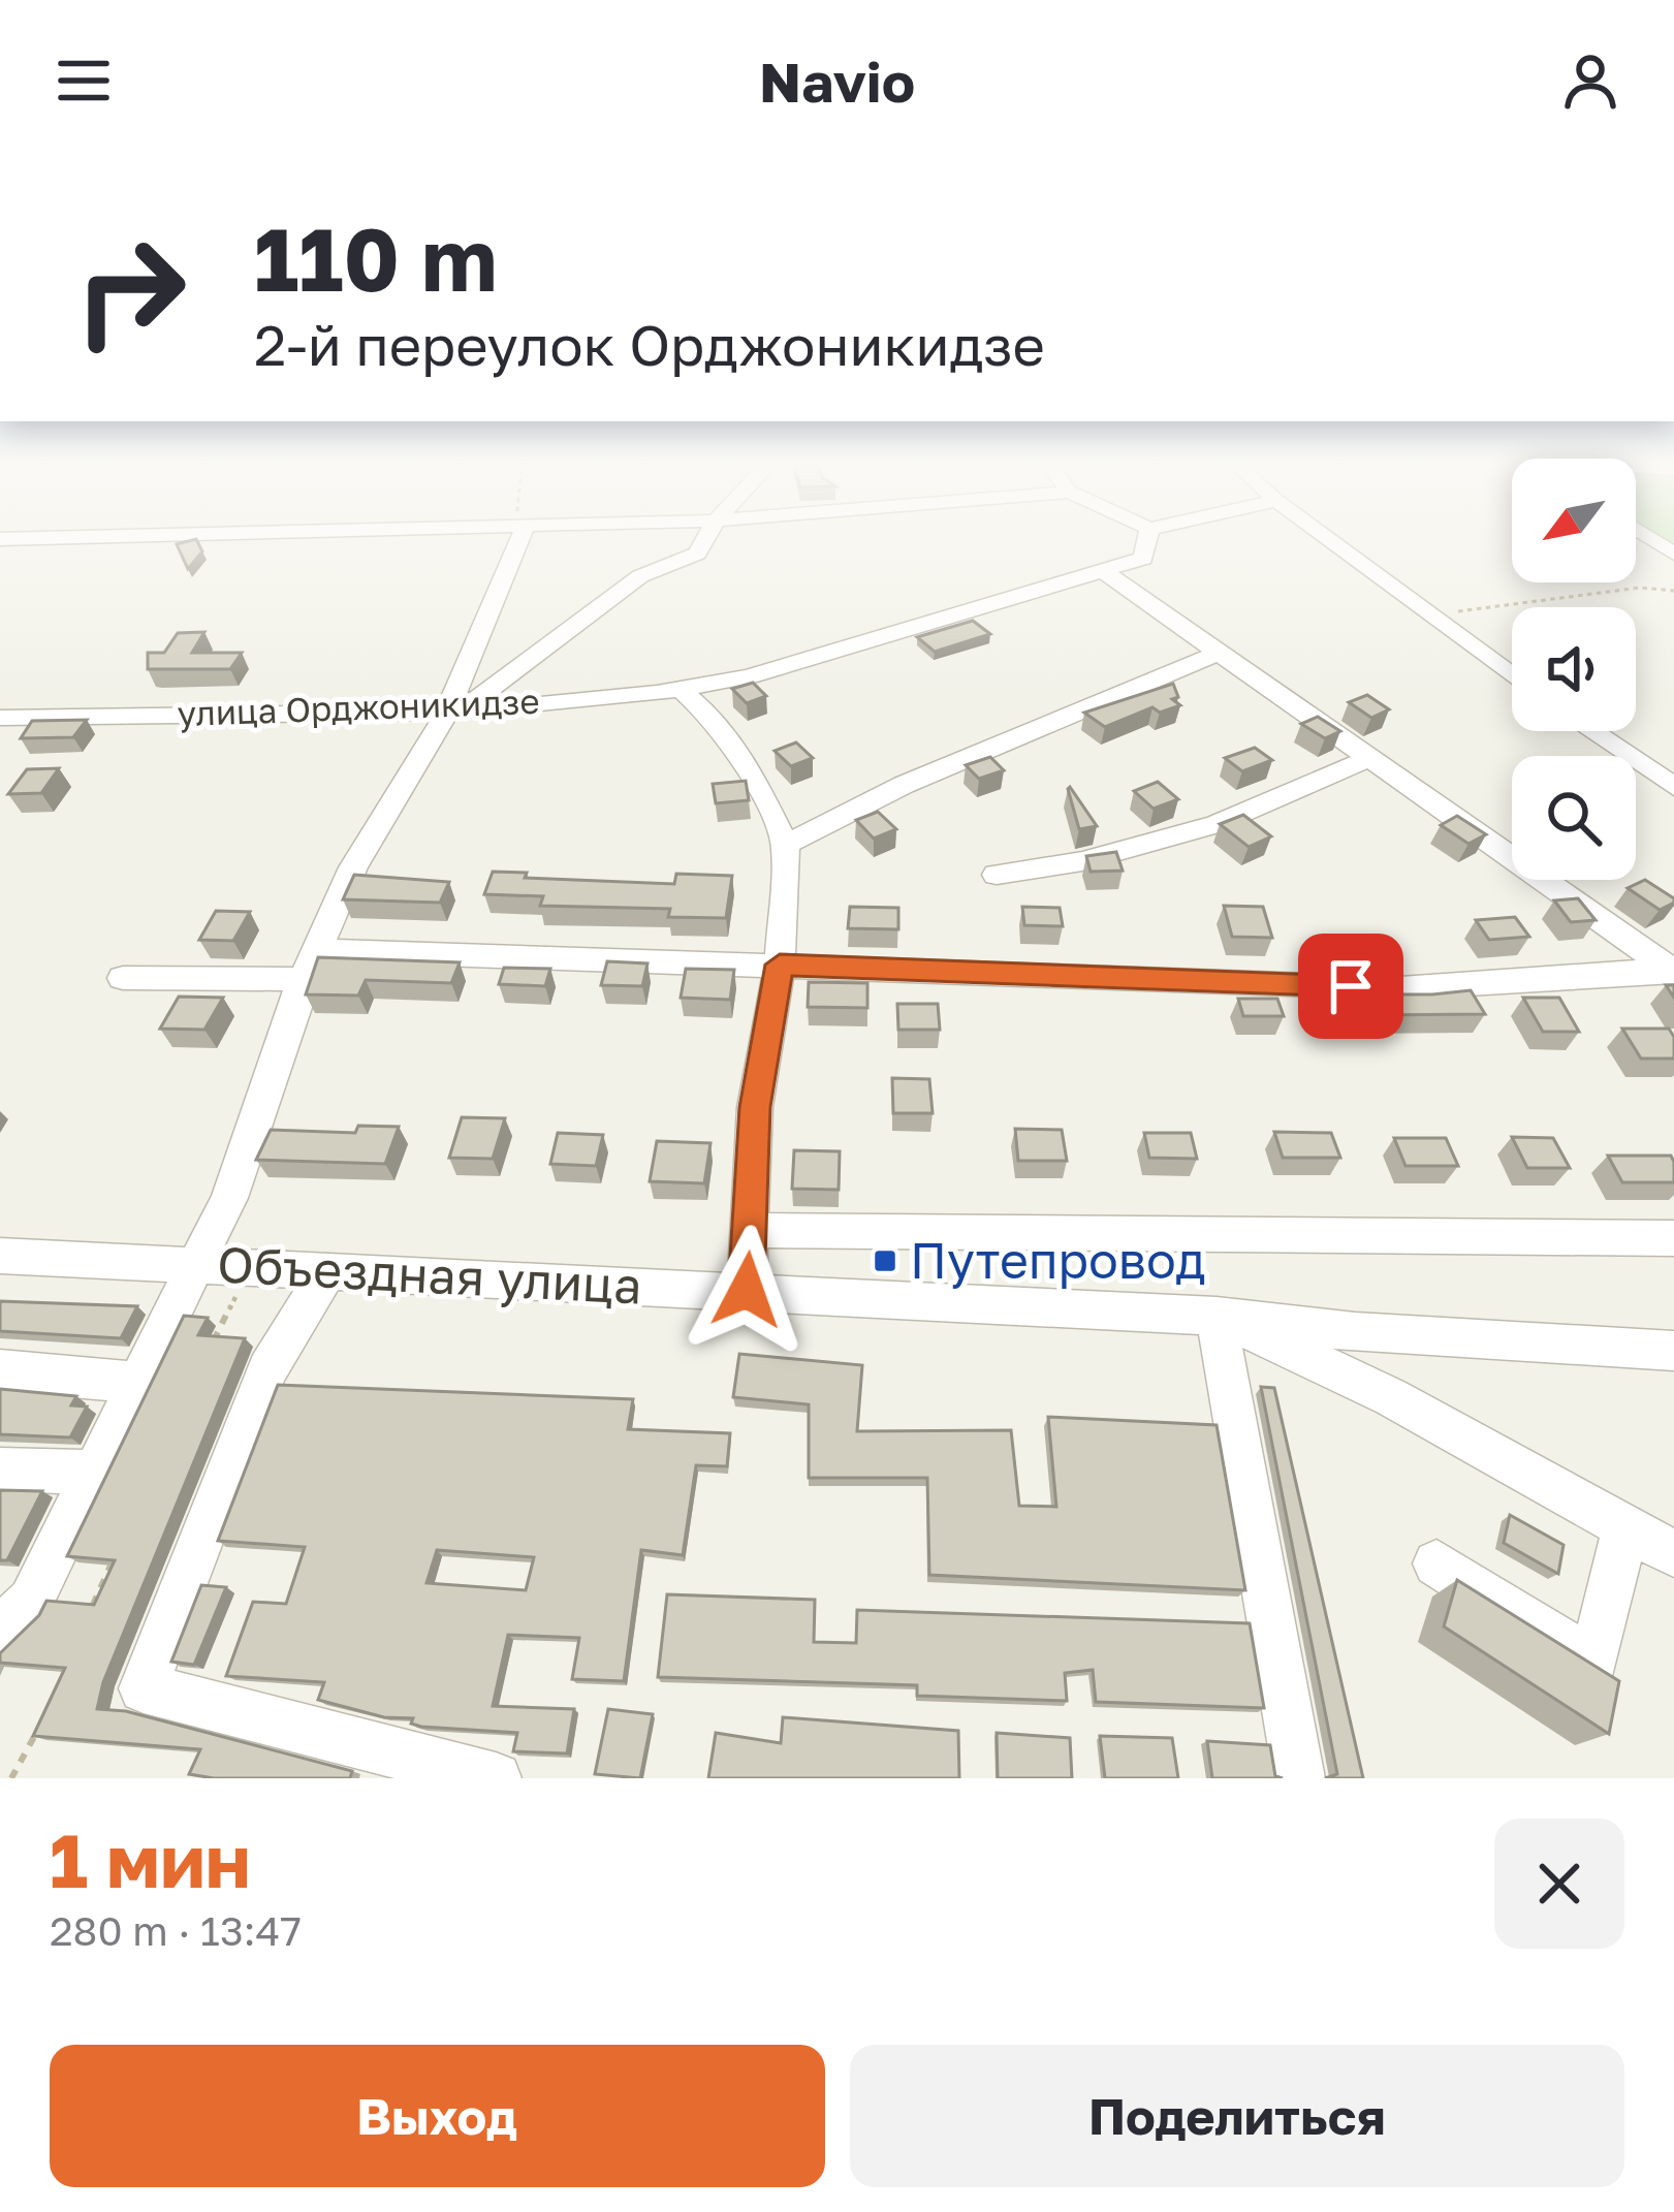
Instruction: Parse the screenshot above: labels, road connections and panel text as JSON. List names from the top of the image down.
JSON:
{
  "streets": {
    "street": ["улица Орджоникидзе", "Объездная улица"]
  },
  "places": {
    "transit": ["Путепровод"]
  },
  "north": "bottom left",
  "page": {
    "header": "Navio",
    "turn": ["110 m", "2-й переулок Орджоникидзе"],
    "heading": ["1 мин", "280 m · 13:47"],
    "buttons": ["Выход", "Поделиться"]
  }
}
